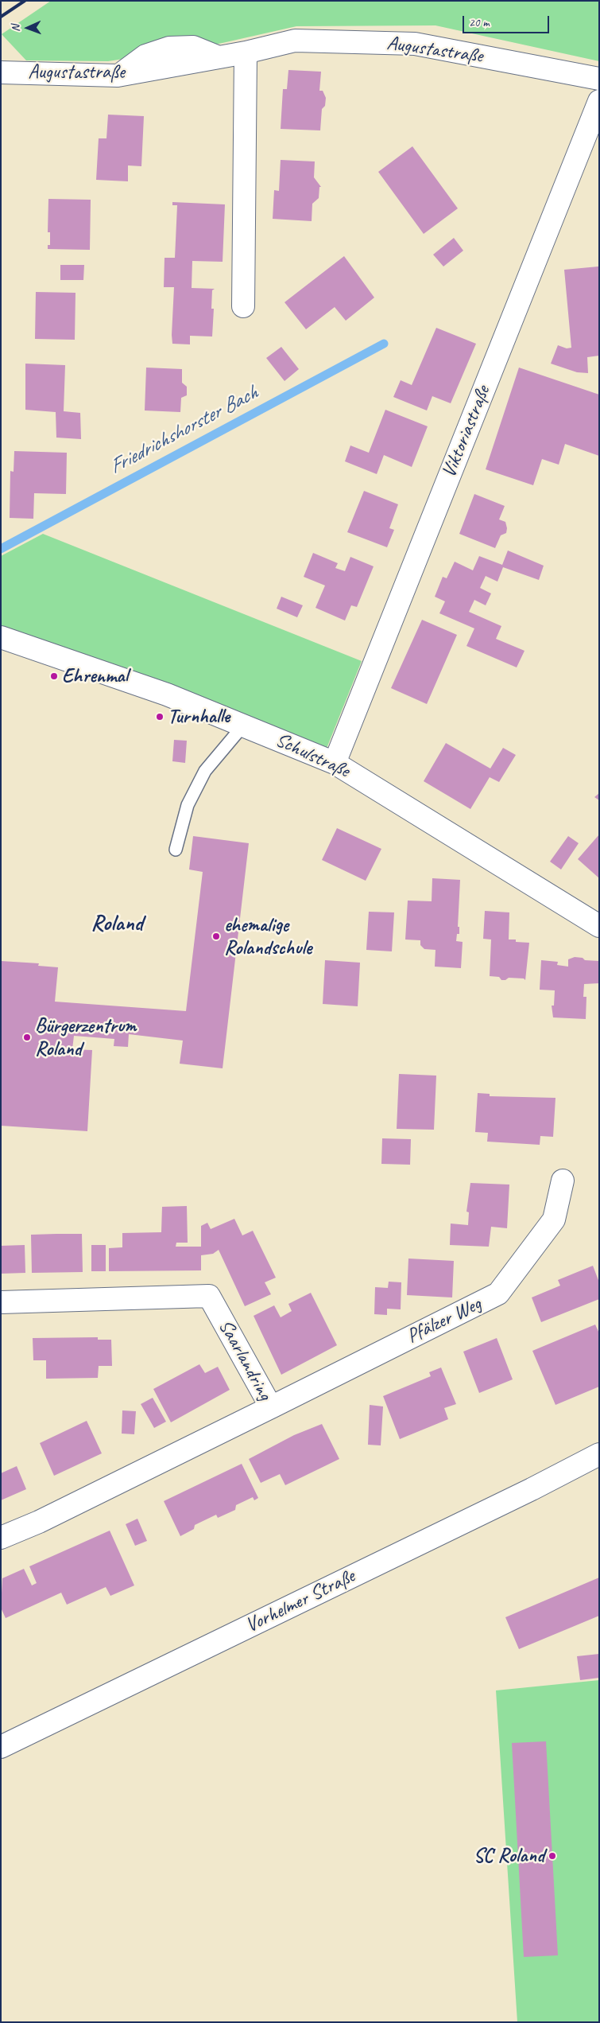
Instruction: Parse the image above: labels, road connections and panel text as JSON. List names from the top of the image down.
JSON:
{
  "streets": {
    "street": [
      "Augustastraße",
      "Viktoriastraße",
      "Schulstraße",
      "Pfälzer Weg",
      "Saarlandring",
      "Vorhelmer Straße"
    ]
  },
  "crossings": [
    ["Viktoriastraße", "Schulstraße"],
    ["Pfälzer Weg", "Saarlandring"]
  ],
  "districts": ["Roland"],
  "water": ["Friedrichshorster Bach"],
  "places": [
    "Ehrenmal",
    "Turnhalle",
    "ehemalige Rolandschule",
    "Bürgerzentrum Roland",
    "SC Roland"
  ],
  "scale_bar": "20 m",
  "north": "left"
}
